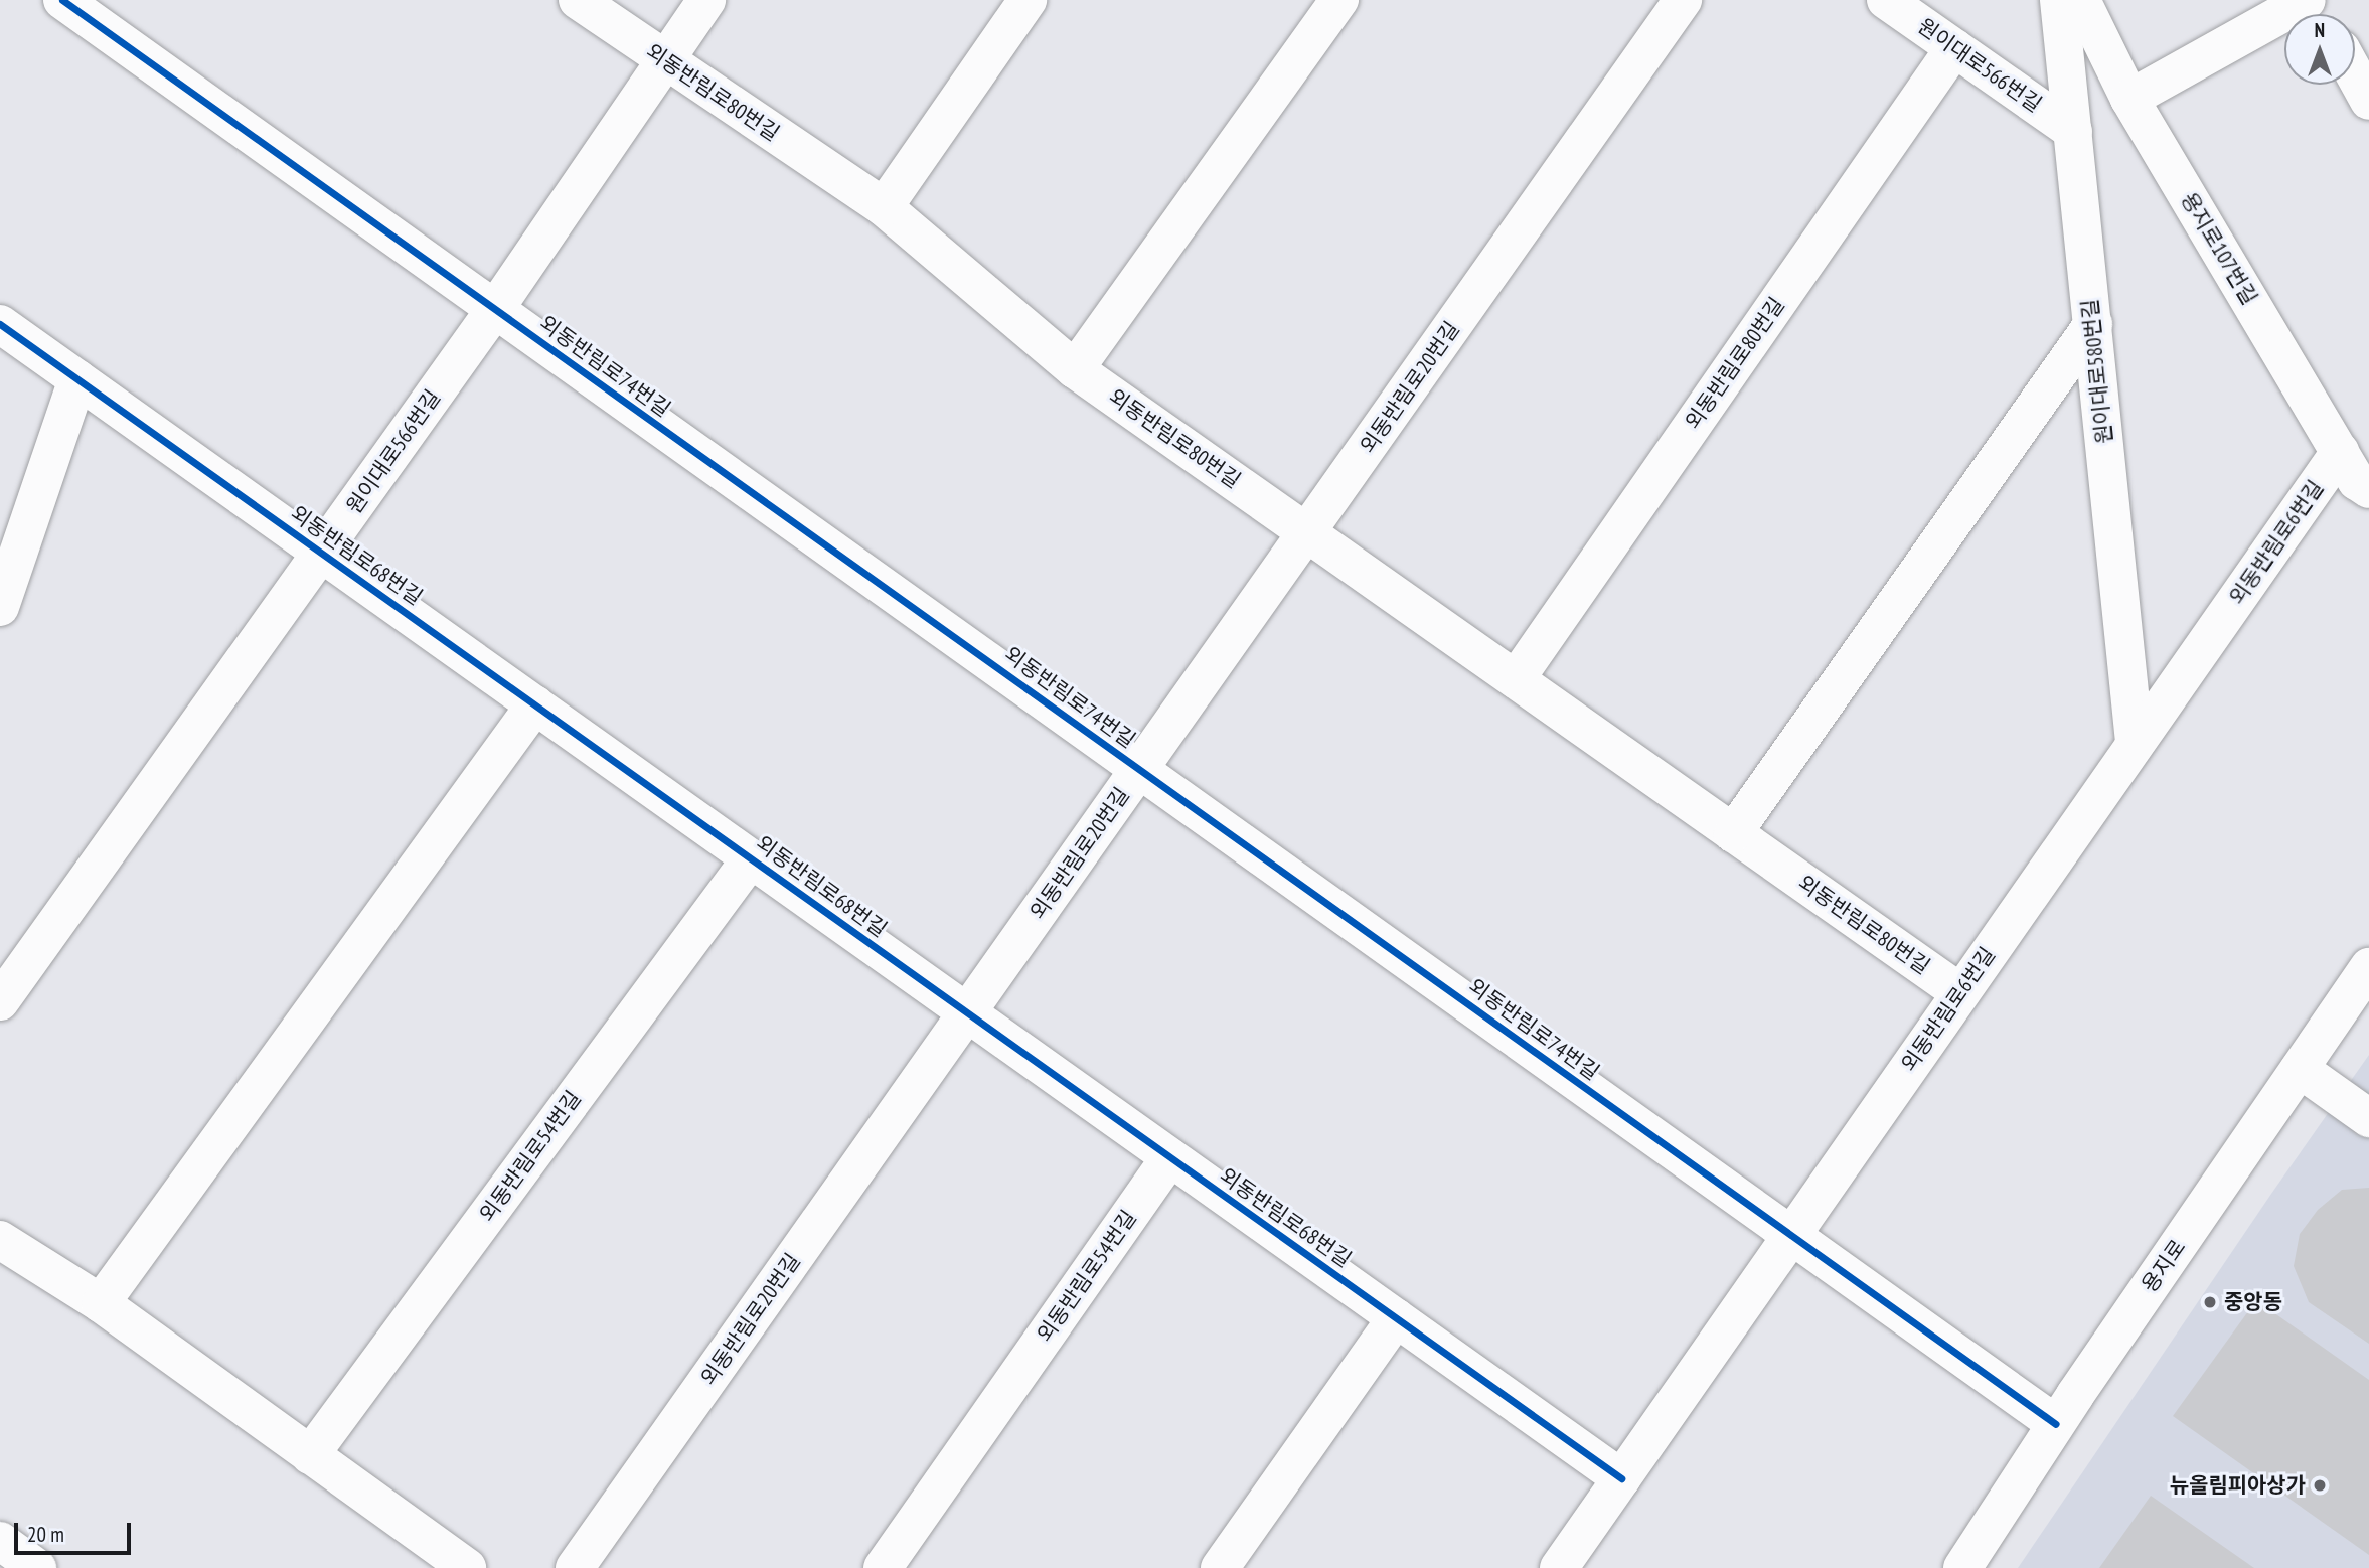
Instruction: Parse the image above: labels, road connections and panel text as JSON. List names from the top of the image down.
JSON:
{
  "streets": {
    "street": [
      "원이대로566번길",
      "외동반림로80번길",
      "용지로107번길",
      "외동반림로74번길",
      "원이대로580번길",
      "외동반림로20번길",
      "외동반림로6번길",
      "외동반림로68번길",
      "외동반림로54번길",
      "용지로"
    ]
  },
  "crossings": [
    ["원이대로566번길", "외동반림로80번길"],
    ["원이대로566번길", "외동반림로74번길"],
    ["원이대로566번길", "원이대로580번길"],
    ["원이대로566번길", "외동반림로68번길"],
    ["외동반림로80번길", "외동반림로20번길"],
    ["외동반림로80번길", "외동반림로6번길"],
    ["용지로107번길", "외동반림로6번길"],
    ["외동반림로74번길", "외동반림로20번길"],
    ["외동반림로74번길", "외동반림로6번길"],
    ["외동반림로74번길", "용지로"],
    ["원이대로580번길", "외동반림로6번길"],
    ["외동반림로20번길", "외동반림로68번길"],
    ["외동반림로6번길", "외동반림로68번길"],
    ["외동반림로68번길", "외동반림로54번길"]
  ],
  "places": ["중앙동", "뉴올림피아상가"],
  "scale_bar": "20 m",
  "north": "top"
}
